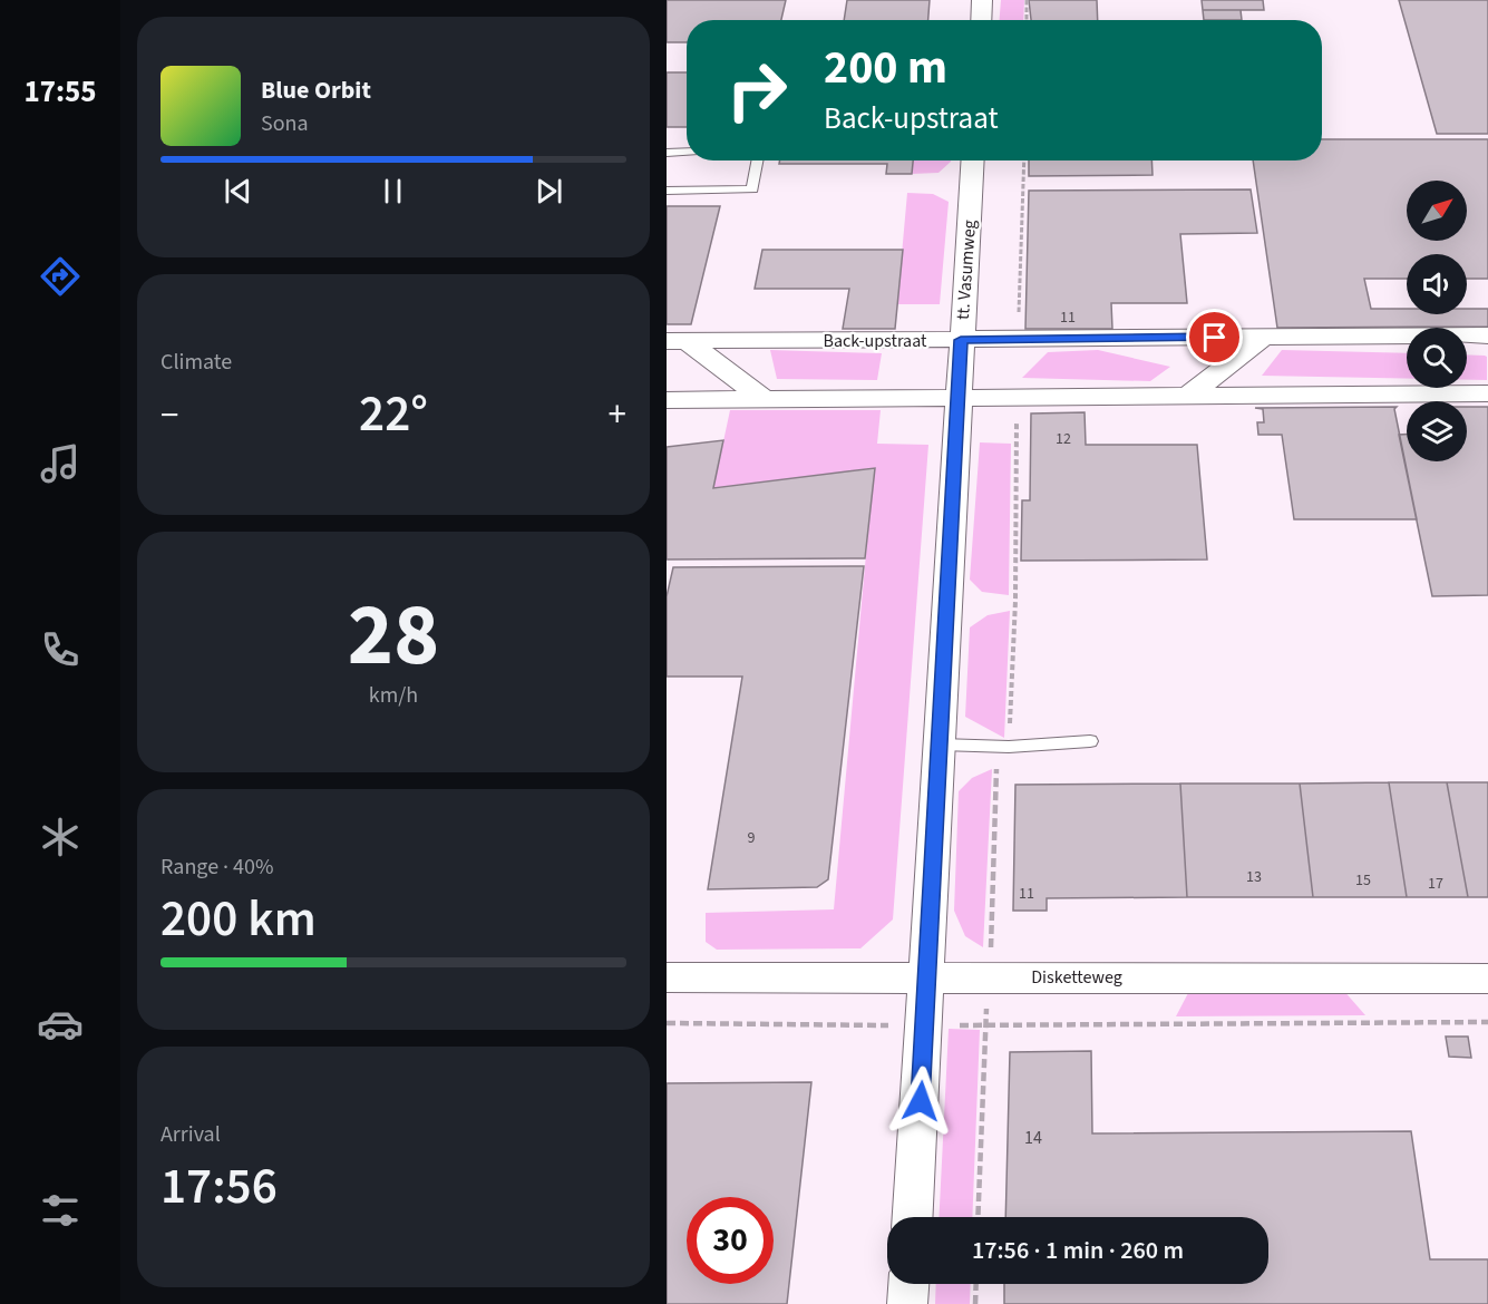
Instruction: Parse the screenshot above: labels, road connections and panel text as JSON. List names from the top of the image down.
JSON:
{
  "streets": {
    "street": ["tt. Vasumweg", "Back-upstraat", "Disketteweg"]
  },
  "crossings": [
    ["tt. Vasumweg", "Back-upstraat"],
    ["tt. Vasumweg", "Disketteweg"]
  ],
  "house_numbers": [
    "11",
    "12",
    "9",
    "13",
    "15",
    "17",
    "11",
    "14"
  ],
  "north": "top right",
  "page": {
    "tabs": "17:55",
    "turn": ["200 m", "Back-upstraat"],
    "song": ["Blue Orbit", "Sona"],
    "tile": [
      "Climate",
      ["28", "km/h"],
      ["Range · 40%", "200 km"],
      ["Arrival", "17:56"]
    ],
    "heat": ["−", "22°", "+"],
    "limit": "30",
    "trip": "17:56 · 1 min · 260 m"
  }
}
